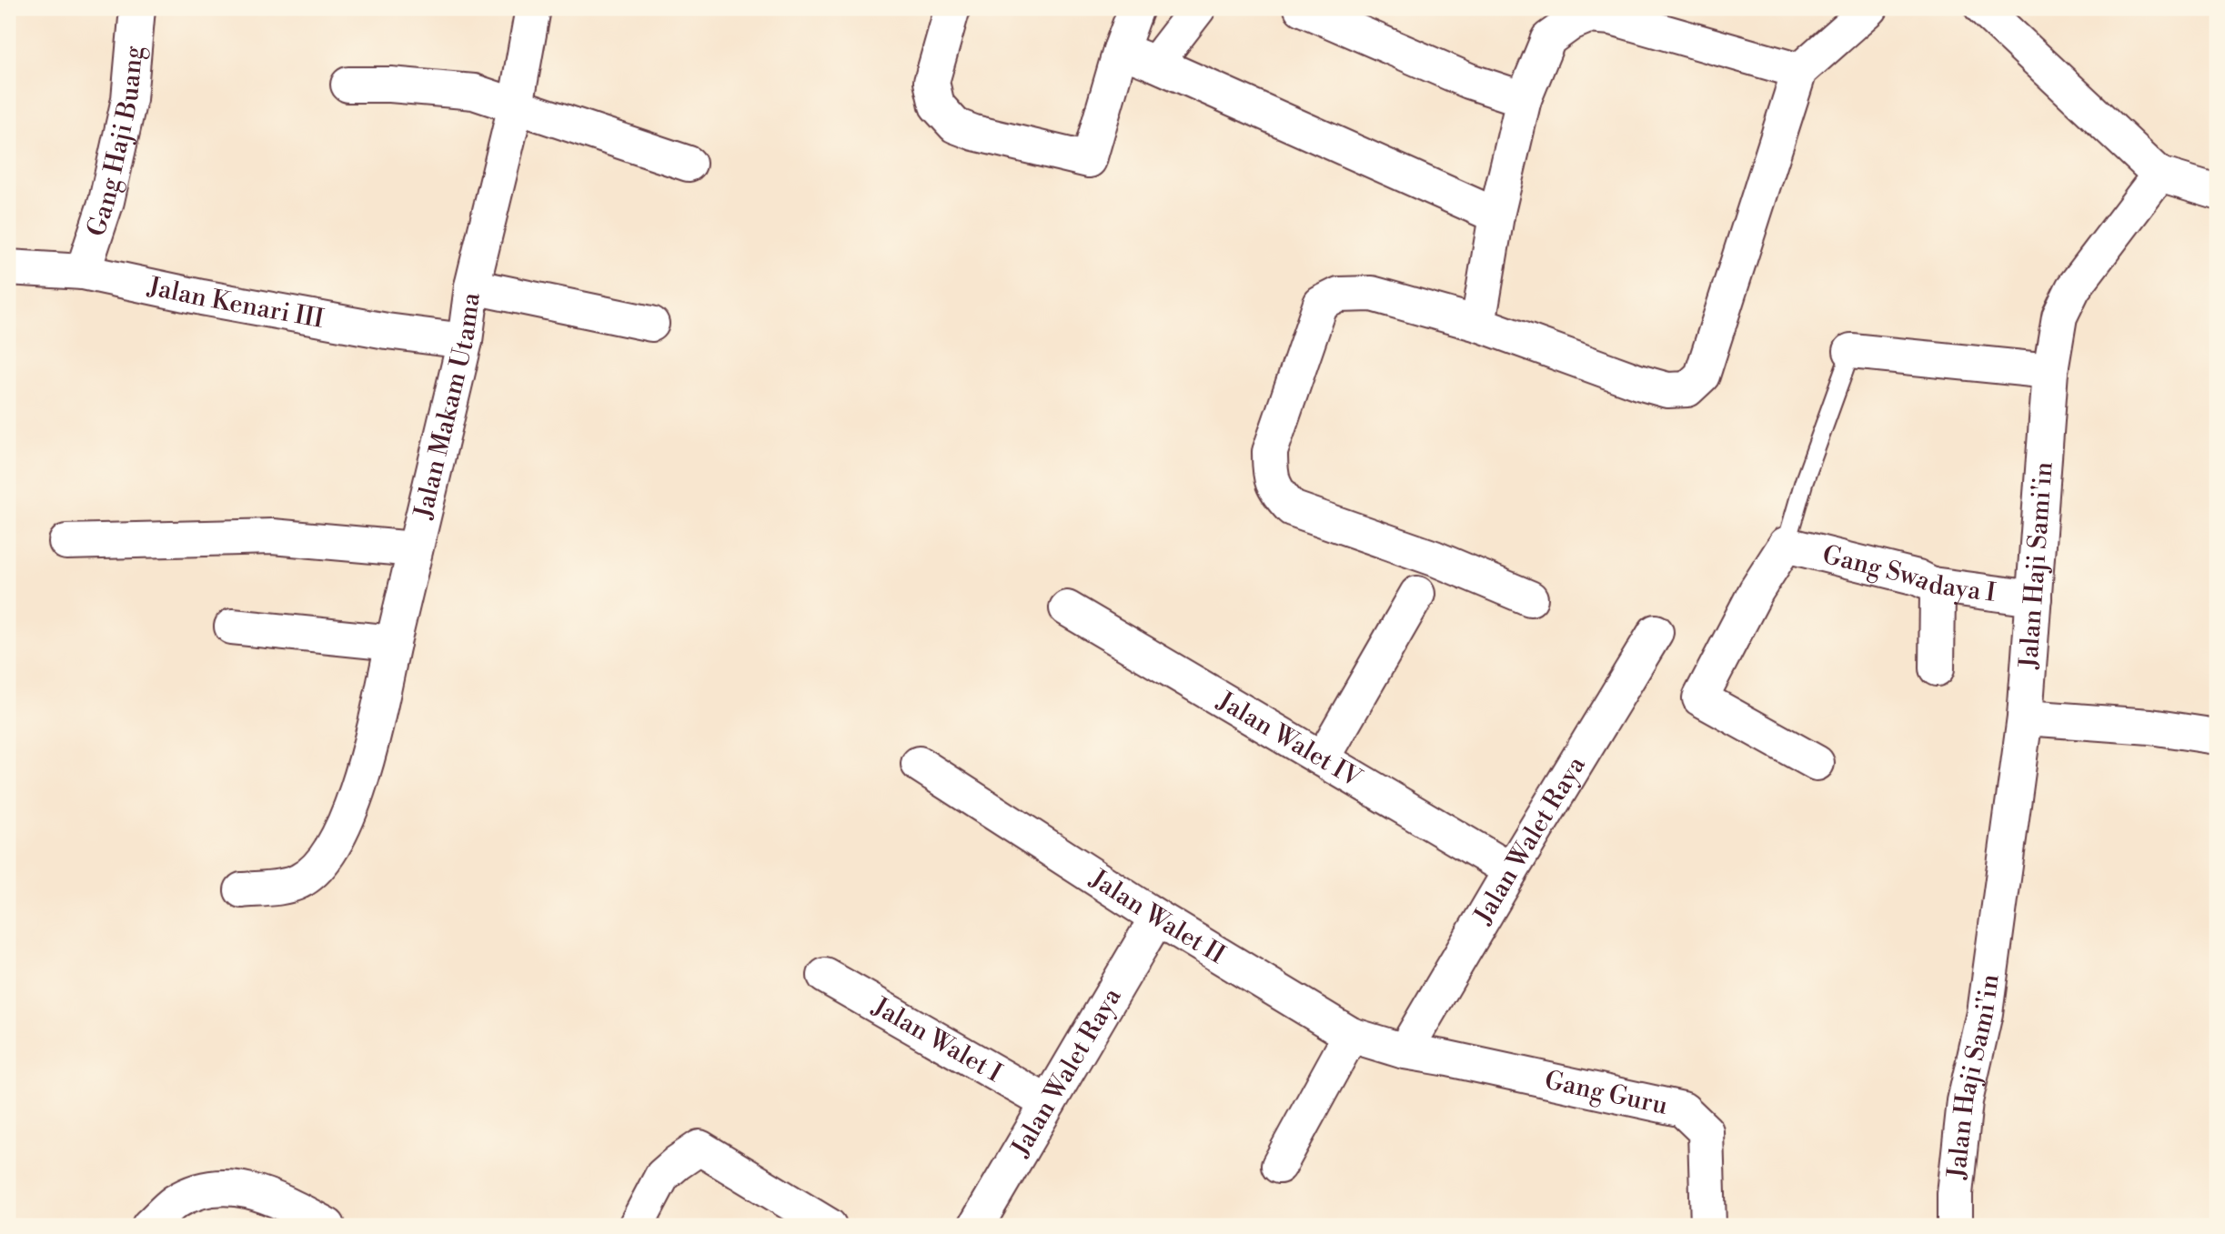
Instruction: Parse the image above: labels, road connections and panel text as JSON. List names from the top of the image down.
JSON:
{
  "streets": {
    "street": [
      "Gang Haji Buang",
      "Jalan Kenari III",
      "Jalan Makam Utama",
      "Jalan Haji Sami'in",
      "Gang Swadaya I",
      "Jalan Walet IV",
      "Jalan Walet Raya",
      "Jalan Walet II",
      "Jalan Walet I",
      "Gang Guru"
    ]
  },
  "crossings": [
    ["Gang Haji Buang", "Jalan Kenari III"],
    ["Jalan Kenari III", "Jalan Makam Utama"],
    ["Jalan Haji Sami'in", "Gang Swadaya I"],
    ["Jalan Walet IV", "Jalan Walet Raya"],
    ["Jalan Walet Raya", "Jalan Walet II"],
    ["Jalan Walet Raya", "Jalan Walet I"],
    ["Jalan Walet Raya", "Gang Guru"],
    ["Jalan Walet II", "Gang Guru"]
  ]
}
